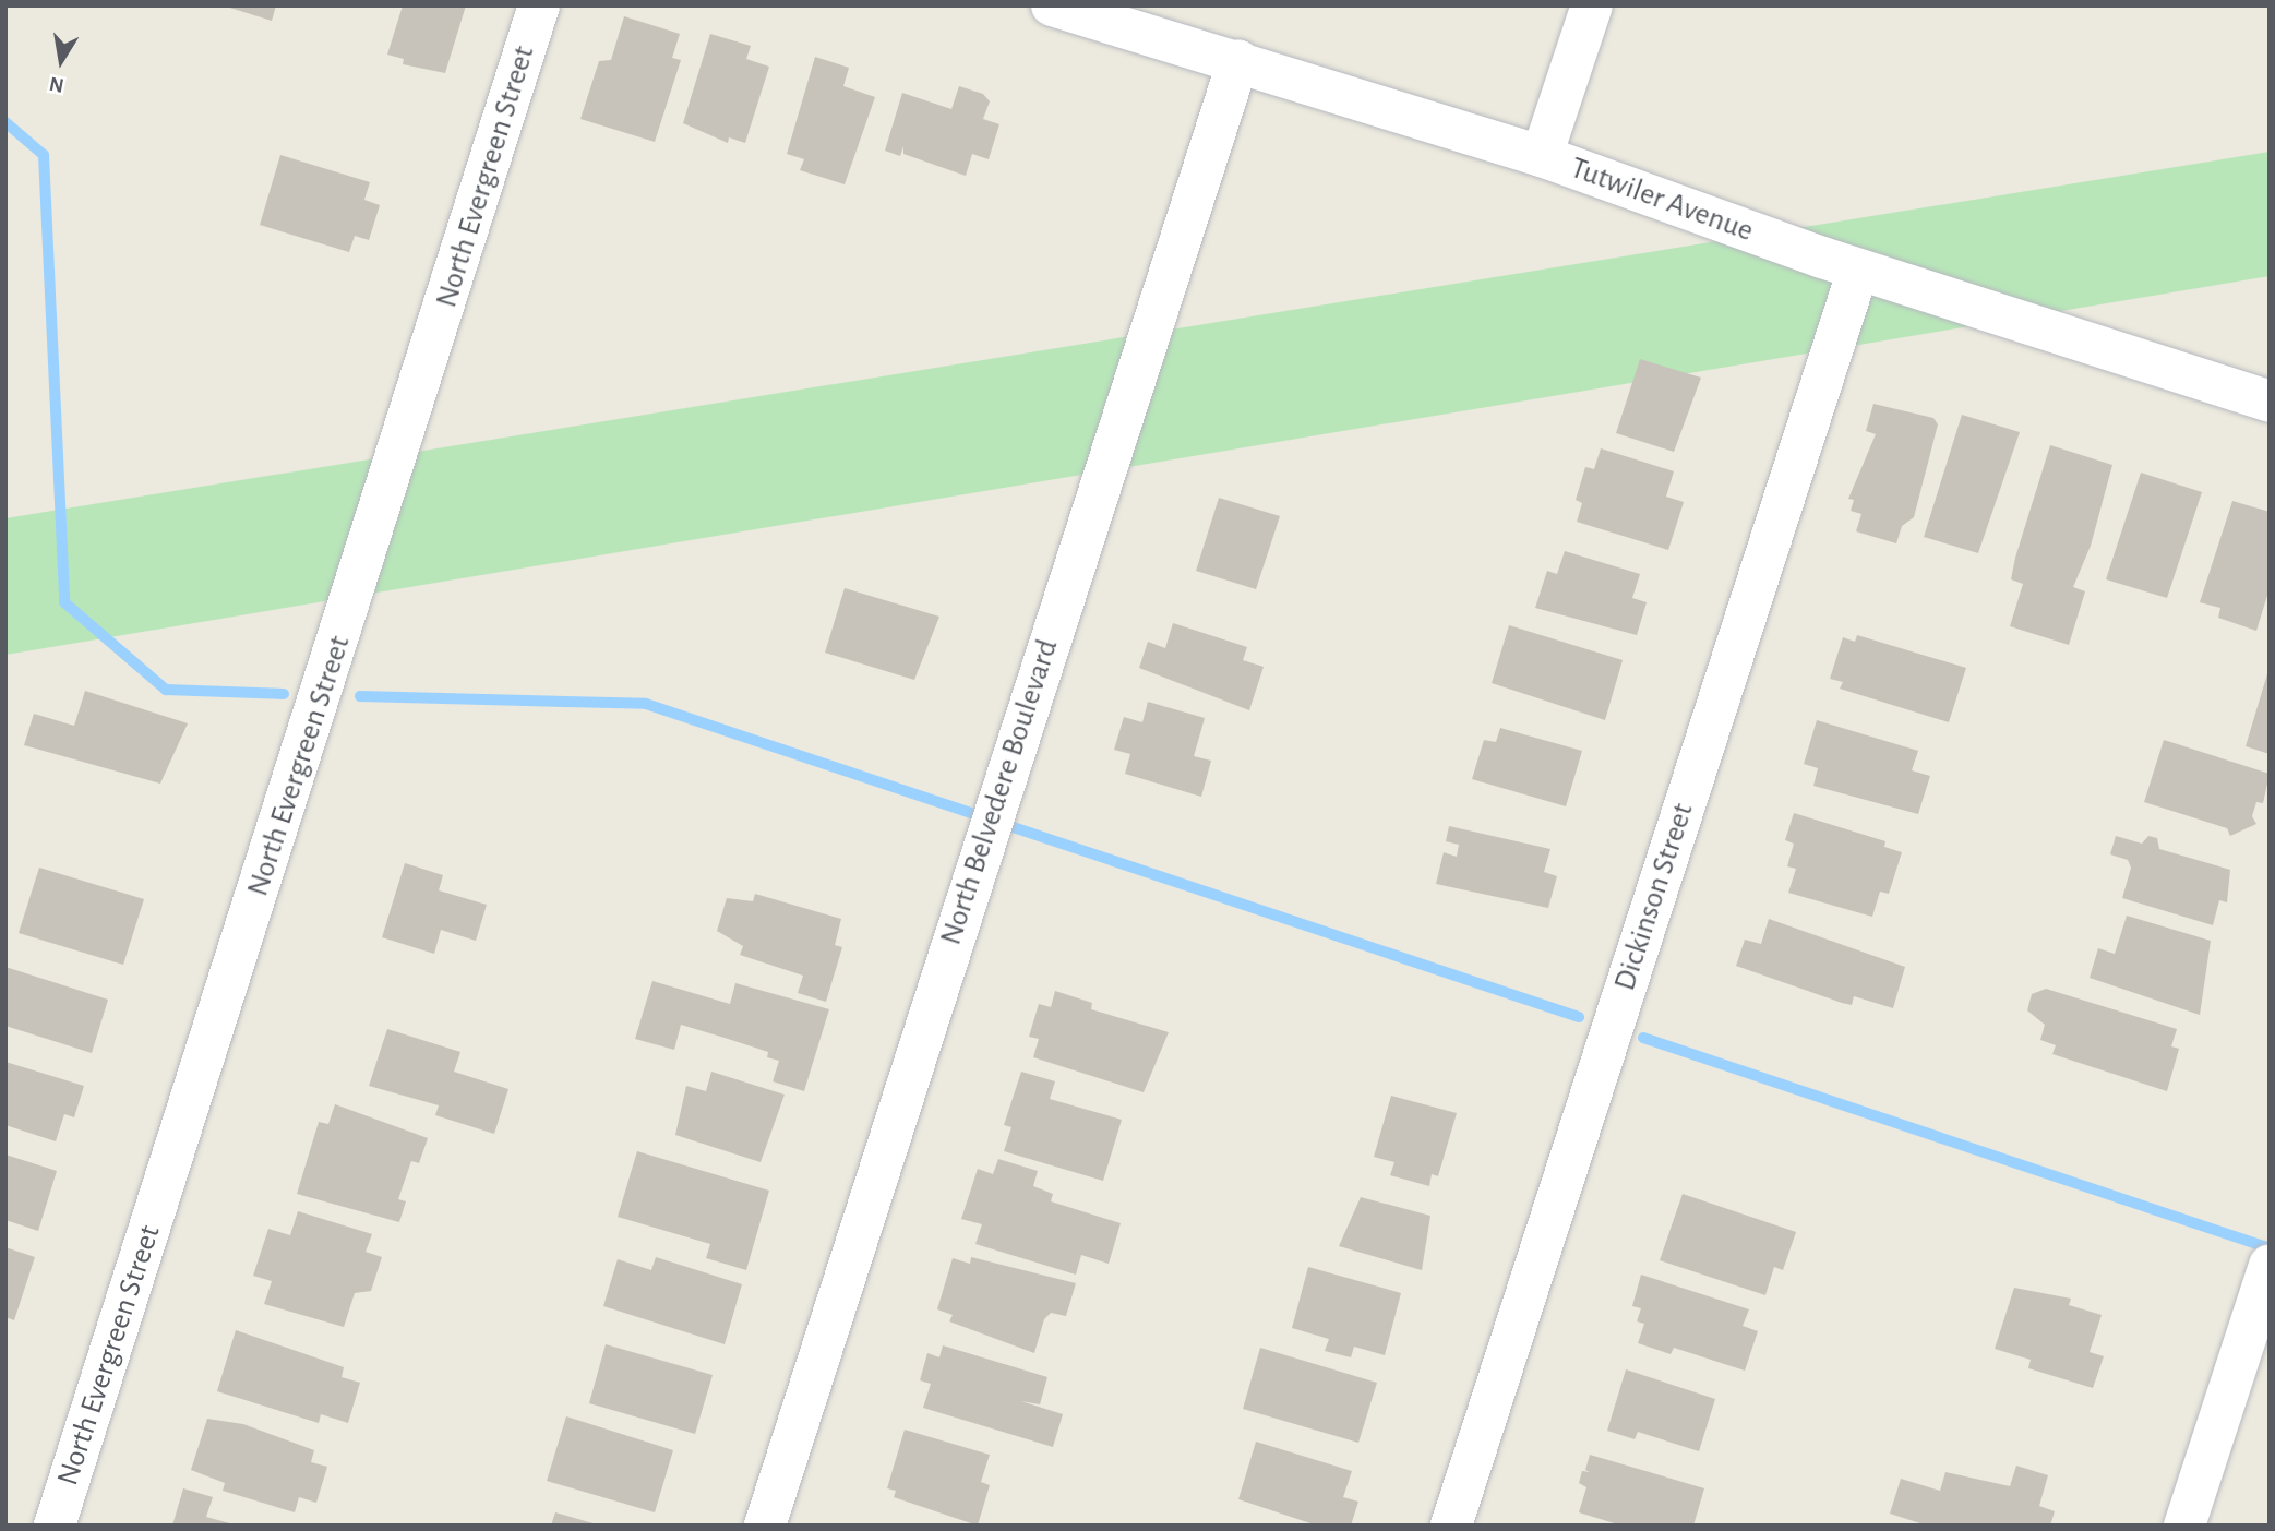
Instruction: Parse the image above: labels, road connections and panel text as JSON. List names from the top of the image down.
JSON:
{
  "streets": {
    "street": [
      "North Evergreen Street",
      "Tutwiler Avenue",
      "North Belvedere Boulevard",
      "Dickinson Street"
    ]
  },
  "crossings": [
    ["Tutwiler Avenue", "North Belvedere Boulevard"],
    ["Tutwiler Avenue", "Dickinson Street"]
  ],
  "north": "bottom"
}
